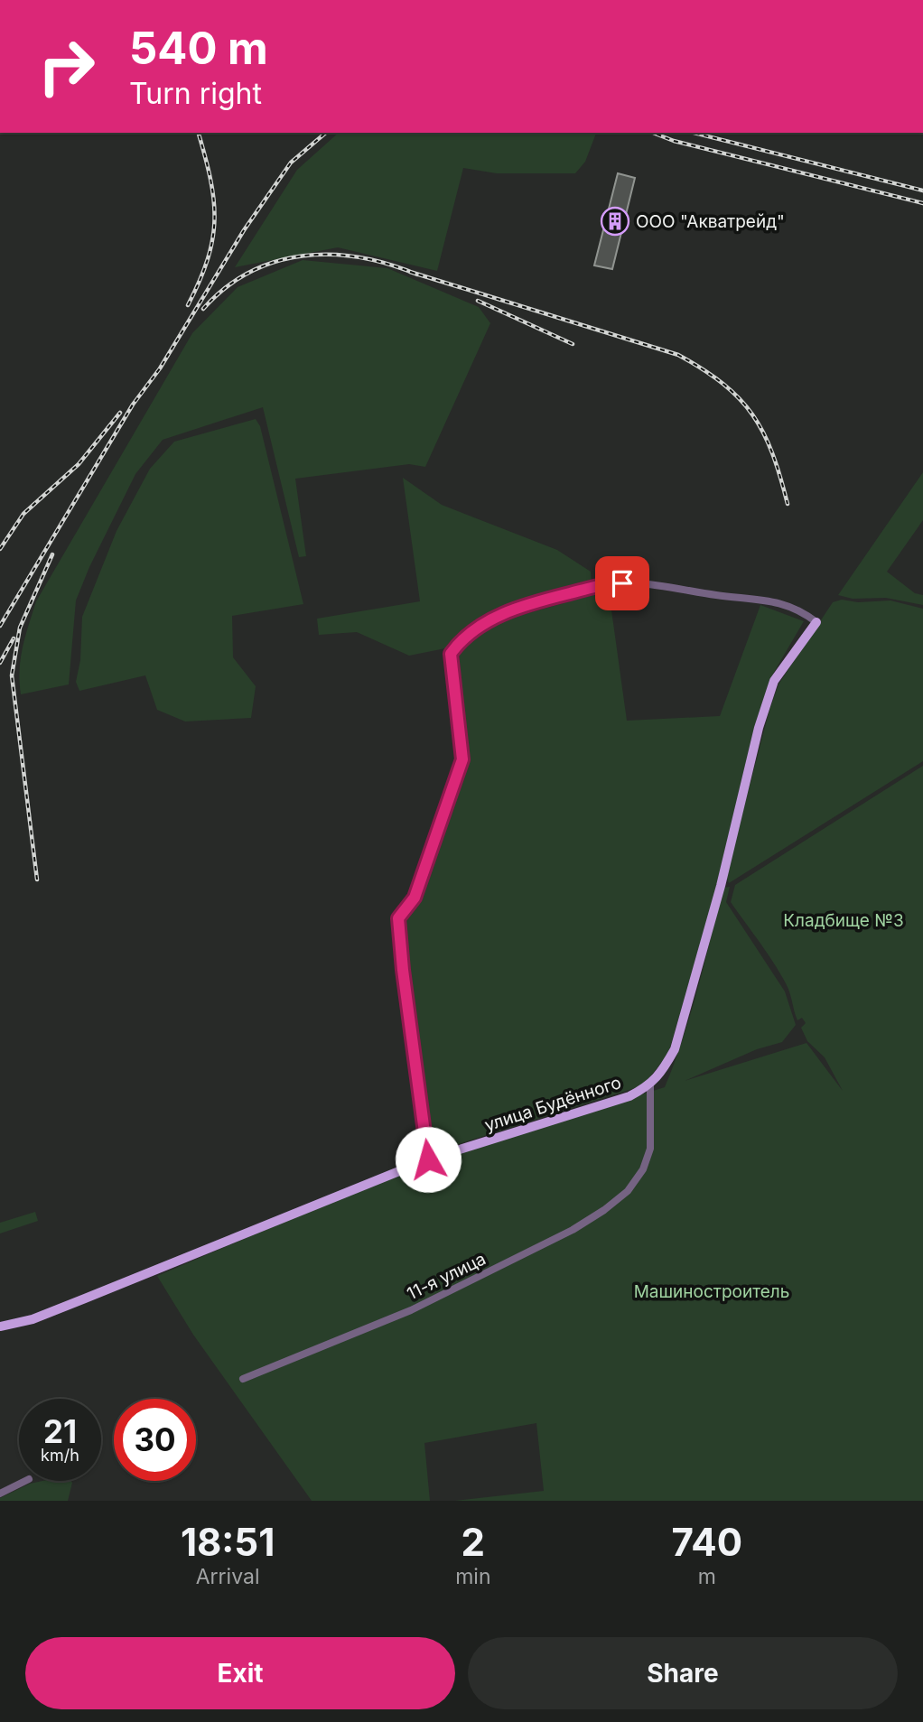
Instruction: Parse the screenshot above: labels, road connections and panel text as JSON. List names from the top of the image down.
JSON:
{
  "streets": {
    "main road": ["улица Будённого"],
    "street": ["11-я улица"]
  },
  "crossings": [
    ["улица Будённого", "11-я улица"]
  ],
  "parks": ["Кладбище №3", "Машиностроитель"],
  "places": {
    "building": ["ООО \"Акватрейд\""]
  },
  "page": {
    "turn": ["540 m", "Turn right"],
    "speed": "21 km/h",
    "limit": "30",
    "eta": [
      "18:51",
      "Arrival",
      "2",
      "min",
      "740",
      "m"
    ],
    "buttons": ["Exit", "Share"]
  }
}
